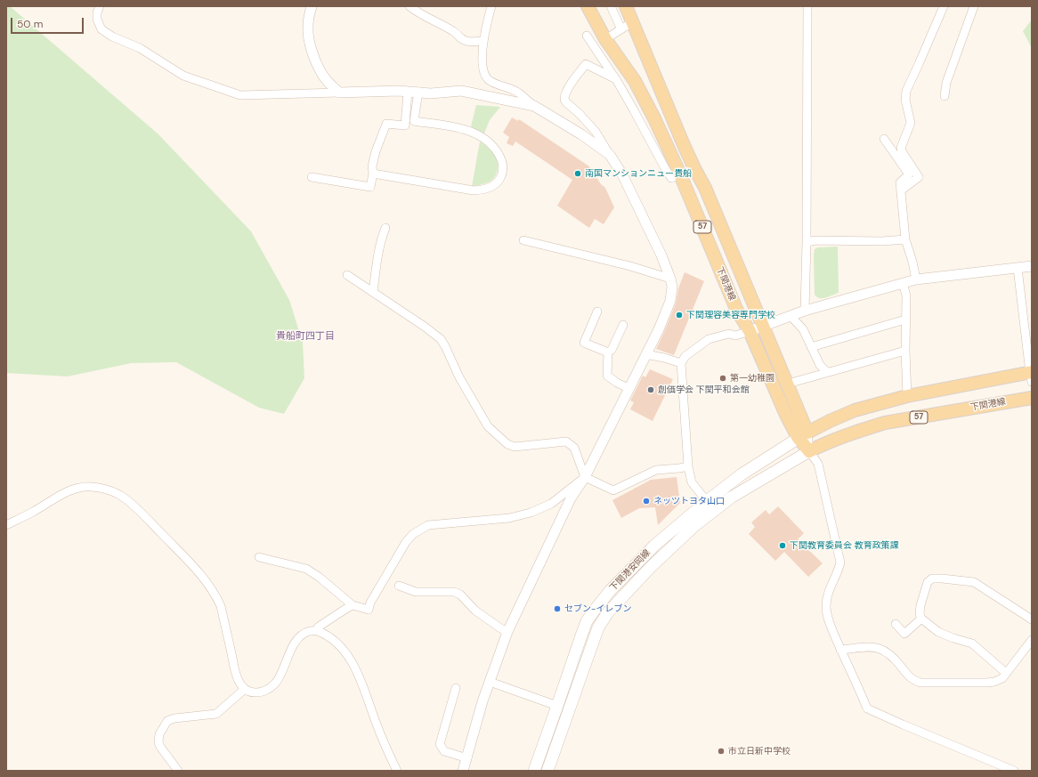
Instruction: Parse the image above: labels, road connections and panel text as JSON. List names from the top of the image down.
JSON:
{
  "streets": {
    "main road": ["57", "下関港線", "下関港安岡線"]
  },
  "crossings": [
    ["下関港線", "下関港安岡線"]
  ],
  "districts": ["貴船町四丁目"],
  "places": [
    "南国マンションニュー貴船",
    "下関理容美容専門学校",
    "第一幼稚園",
    "創価学会 下関平和会館",
    "ネッツトヨタ山口",
    "下関教育委員会 教育政策課",
    "セブン-イレブン",
    "市立日新中学校"
  ],
  "scale_bar": "50 m"
}
